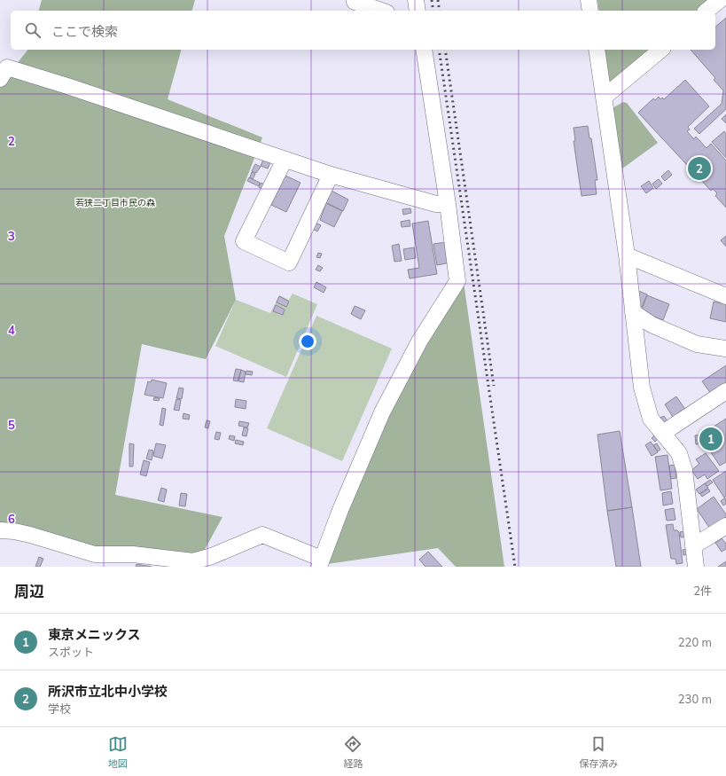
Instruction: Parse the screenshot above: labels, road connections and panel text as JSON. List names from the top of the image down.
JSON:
{
  "parks": ["若狭二丁目市民の森"],
  "page": {
    "search": "ここで検索",
    "pins": ["2", "1"],
    "heading": ["周辺", "2件"],
    "list": [
      {
        "mark": "1",
        "name": "東京メニックス",
        "note": "スポット",
        "value": "220 m"
      },
      {
        "mark": "2",
        "name": "所沢市立北中小学校",
        "note": "学校",
        "value": "230 m"
      }
    ],
    "nav": ["地図", "経路", "保存済み"]
  },
  "grid": {
    "rows": [
      "2",
      "3",
      "4",
      "5",
      "6"
    ]
  }
}
